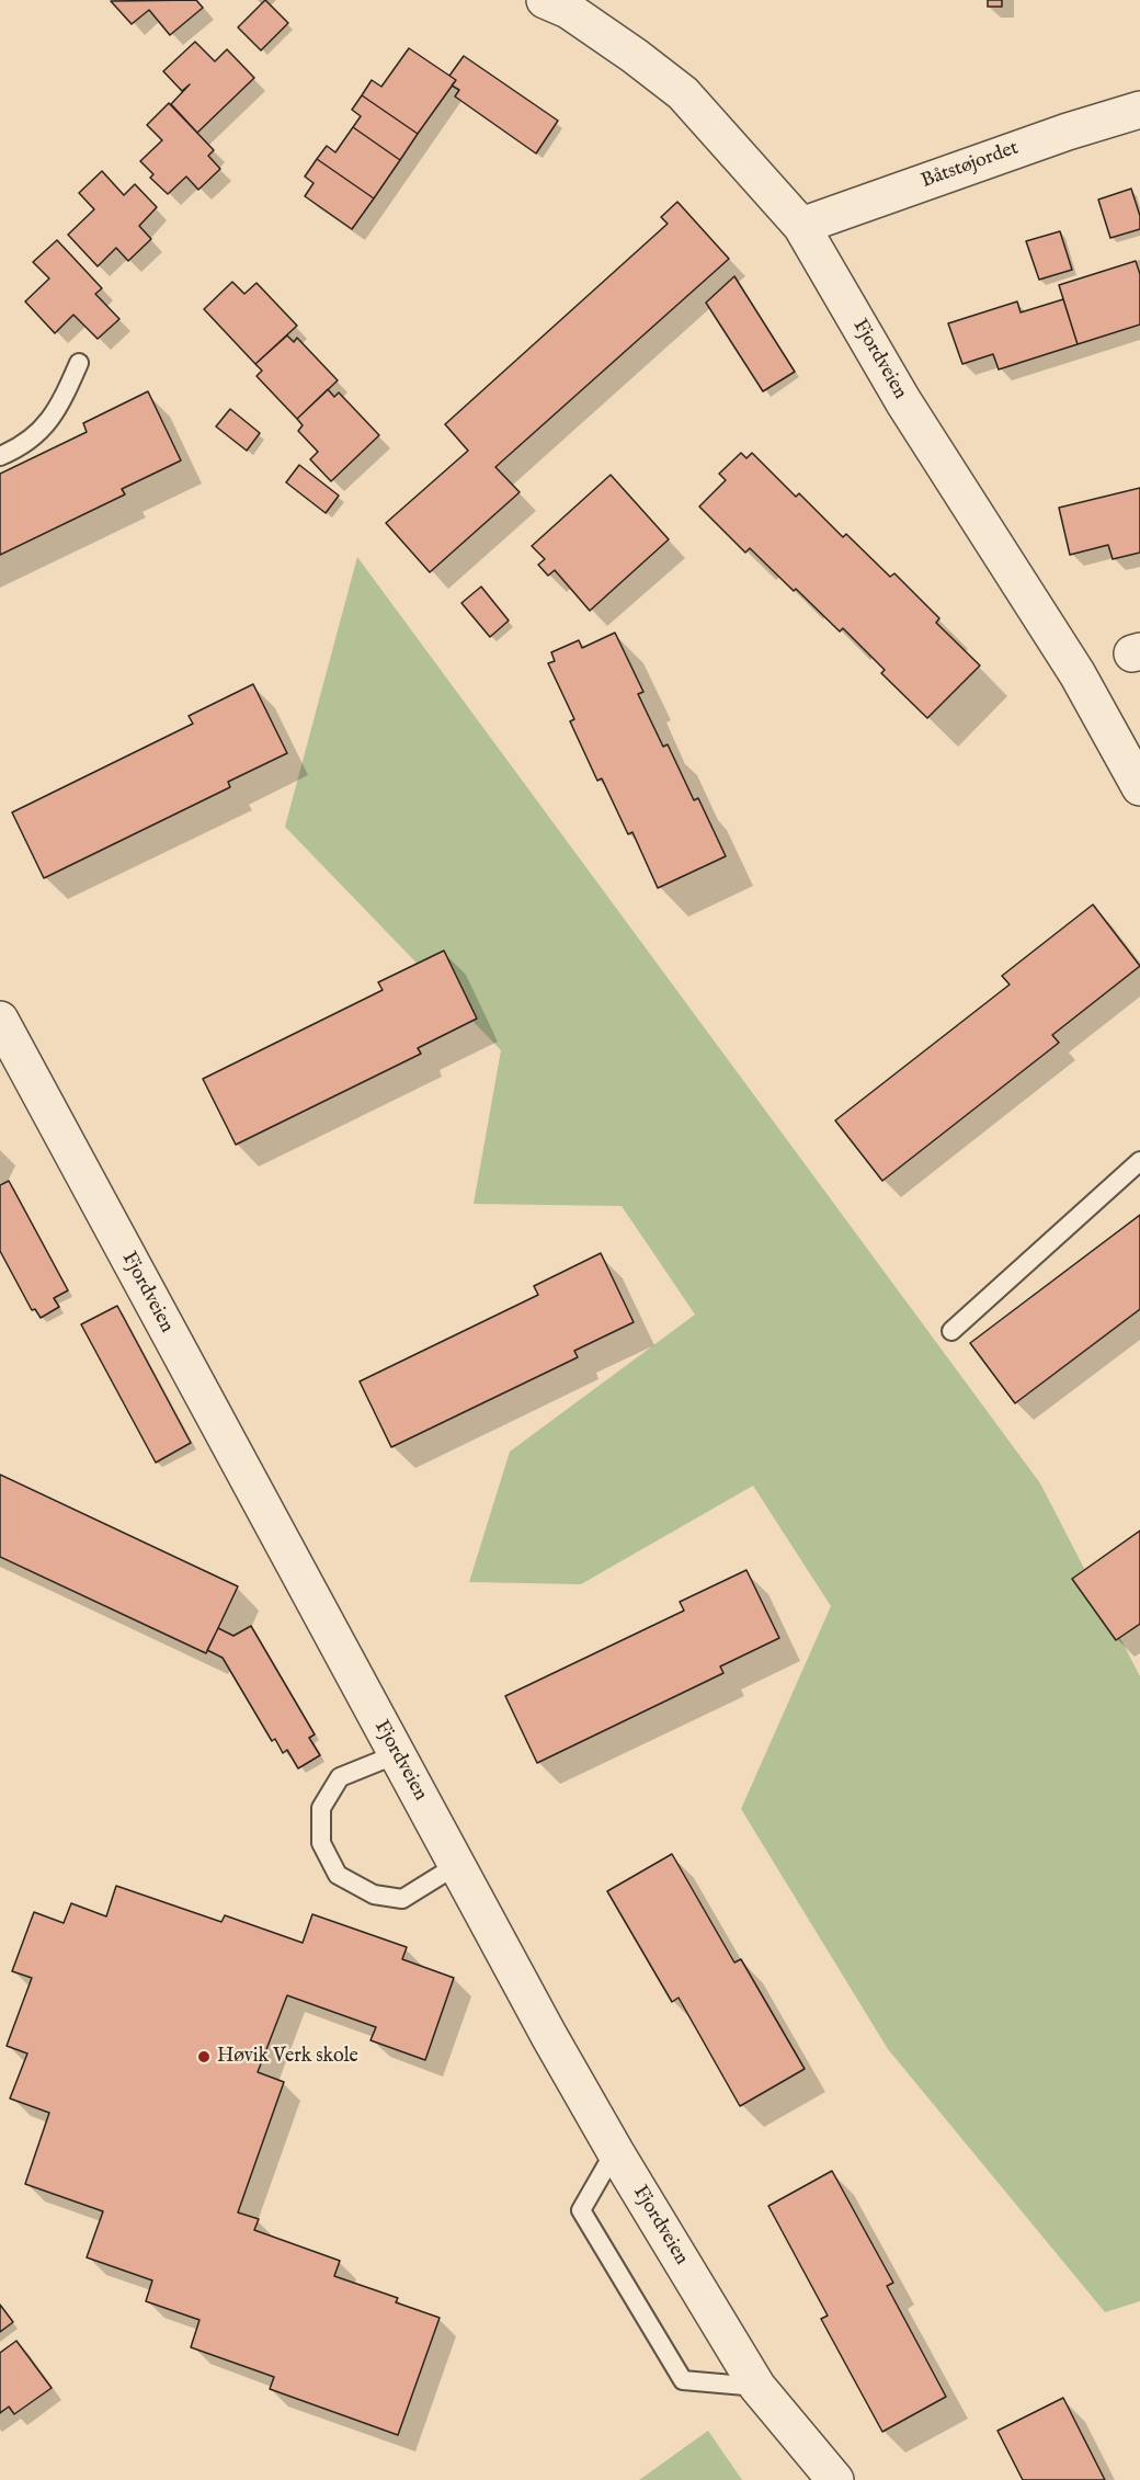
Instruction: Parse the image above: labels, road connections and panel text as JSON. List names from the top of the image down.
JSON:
{
  "streets": {
    "street": ["Båtstøjordet", "Fjordveien"]
  },
  "crossings": [
    ["Båtstøjordet", "Fjordveien"]
  ],
  "places": ["Høvik Verk skole"]
}
